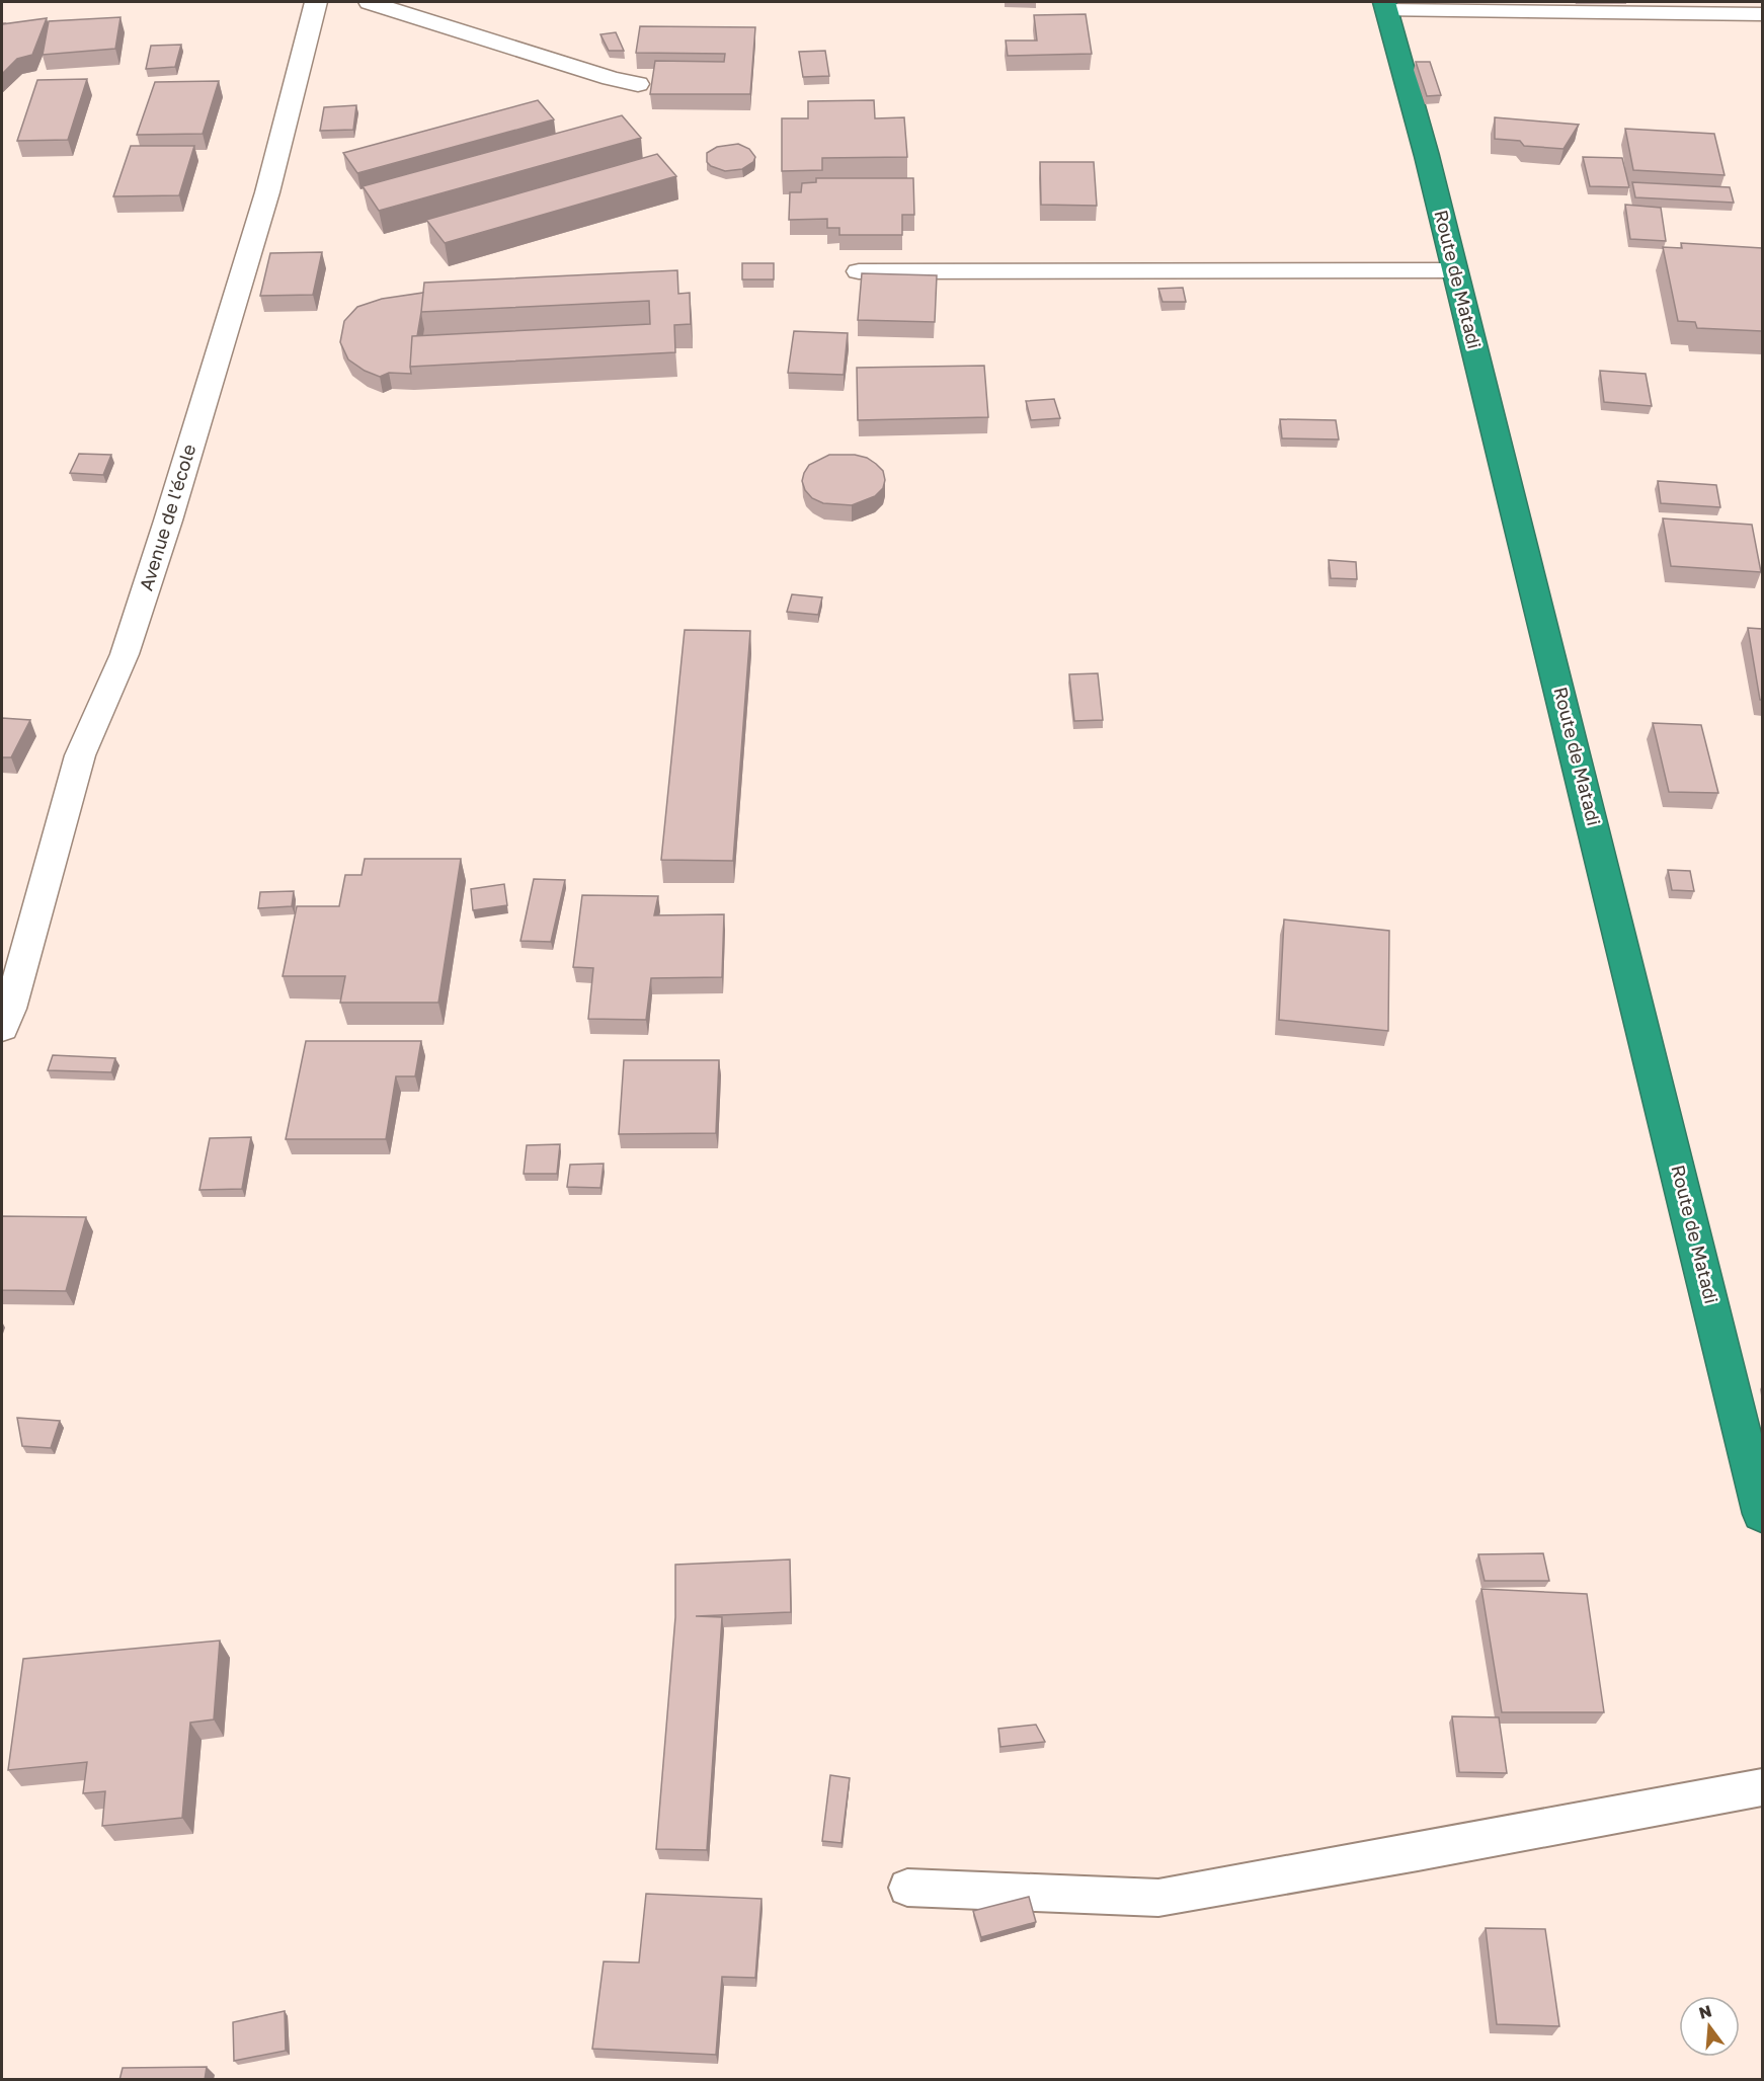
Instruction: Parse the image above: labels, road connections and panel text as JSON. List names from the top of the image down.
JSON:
{
  "streets": {
    "highway": ["Route de Matadi"],
    "street": ["Avenue de l'école"]
  },
  "north": "top"
}
